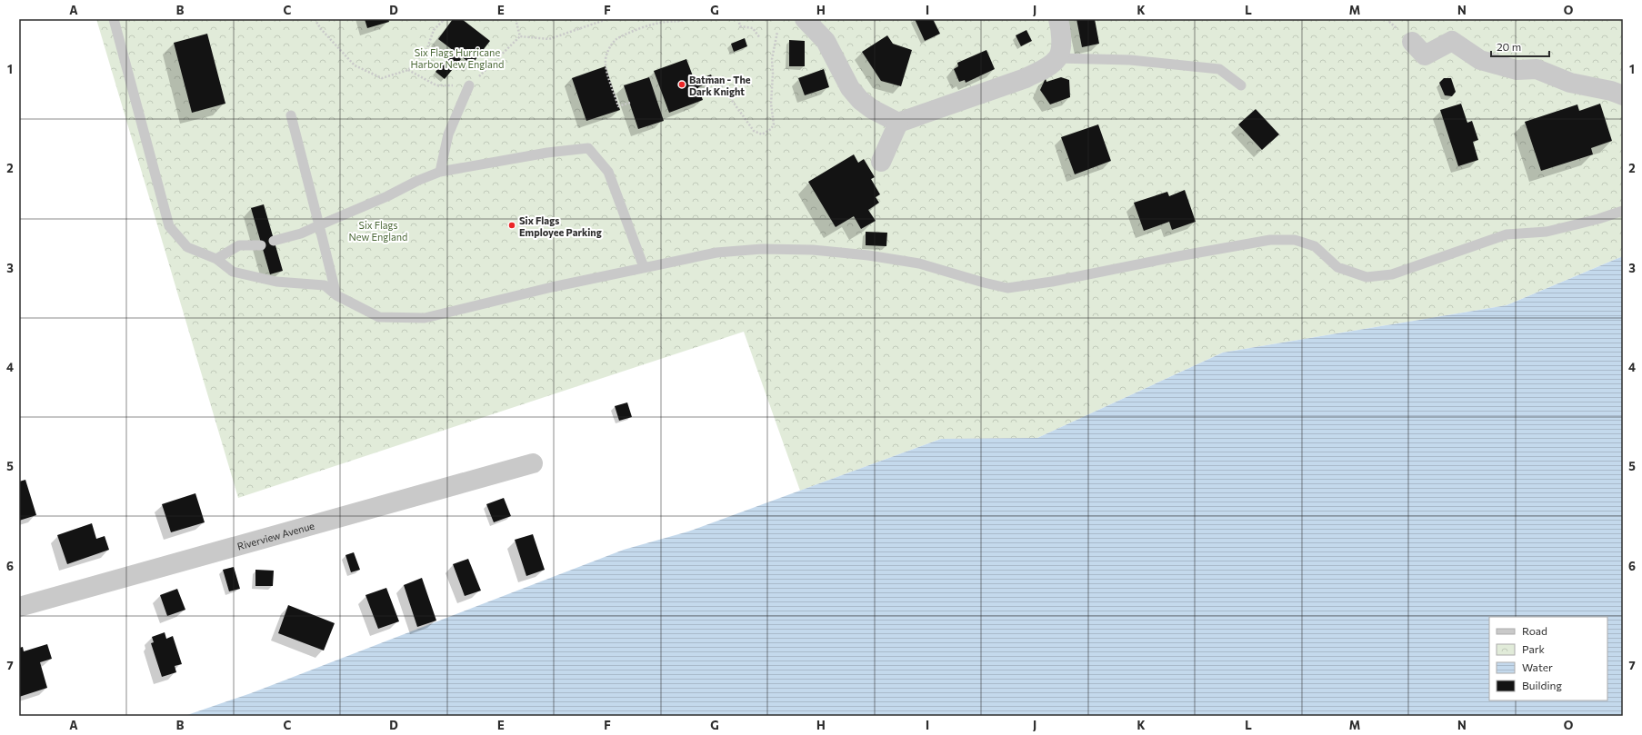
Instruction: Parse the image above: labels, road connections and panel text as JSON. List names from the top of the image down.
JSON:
{
  "streets": {
    "street": ["Riverview Avenue"]
  },
  "parks": ["Six Flags Hurricane Harbor New England", "Six Flags New England"],
  "places": ["Batman - The Dark Knight", "Six Flags Employee Parking"],
  "legend": [
    "Road",
    "Park",
    "Water",
    "Building"
  ],
  "scale_bar": "20 m",
  "grid": {
    "columns": [
      "A",
      "B",
      "C",
      "D",
      "E",
      "F",
      "G",
      "H",
      "I",
      "J",
      "K",
      "L",
      "M",
      "N",
      "O"
    ],
    "rows": [
      "1",
      "2",
      "3",
      "4",
      "5",
      "6",
      "7"
    ]
  }
}
